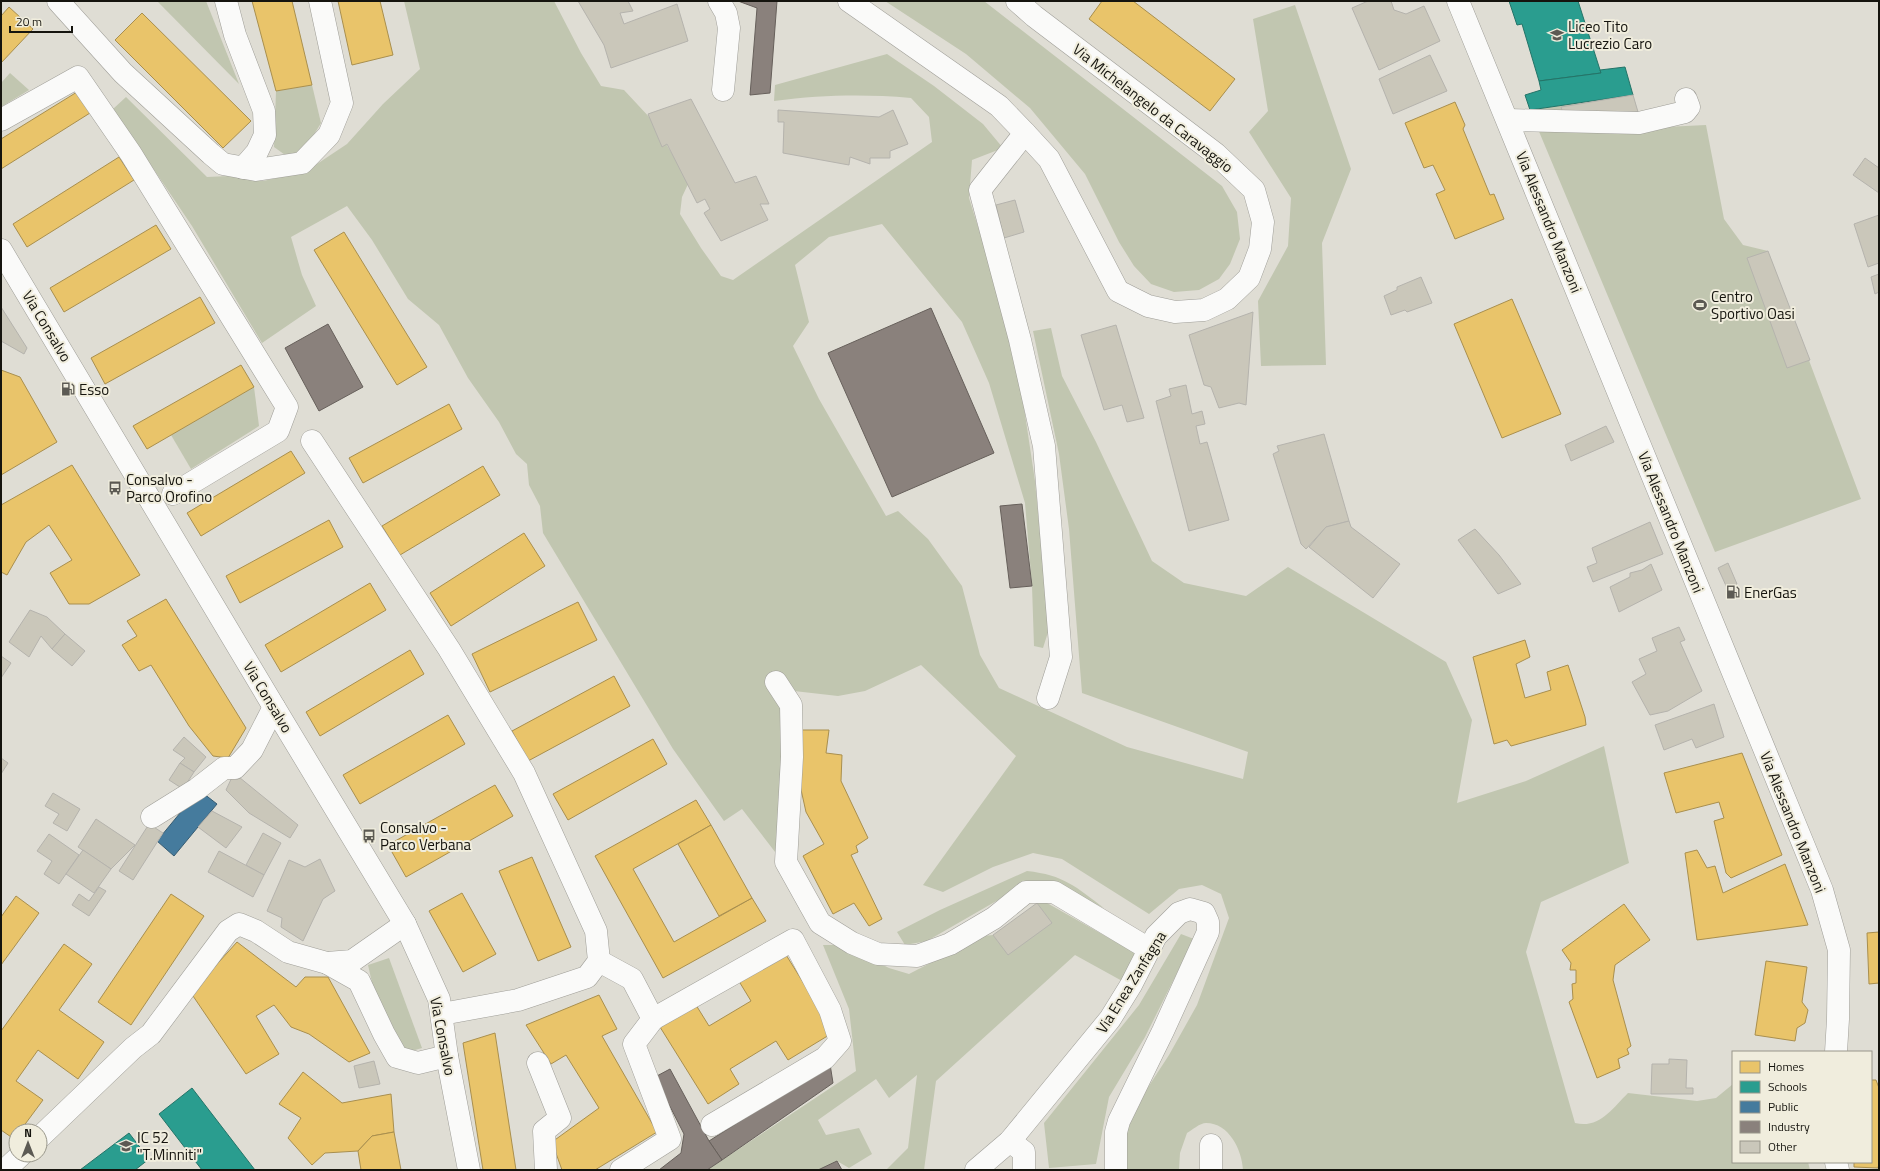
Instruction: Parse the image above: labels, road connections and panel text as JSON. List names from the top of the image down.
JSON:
{
  "streets": {
    "street": [
      "Via Michelangelo da Caravaggio",
      "Via Alessandro Manzoni",
      "Via Consalvo",
      "Via Enea Zanfagna"
    ]
  },
  "places": {
    "school or university": ["Liceo Tito Lucrezio Caro", "IC 52 \"T.Minniti\""],
    "sports": ["Centro Sportivo Oasi"],
    "fuel station": ["Esso", "EnerGas"],
    "bus stop": ["Consalvo - Parco Orofino", "Consalvo - Parco Verbana"]
  },
  "legend": [
    "Homes",
    "Schools",
    "Public",
    "Industry",
    "Other"
  ],
  "scale_bar": "20 m",
  "north": "top"
}
